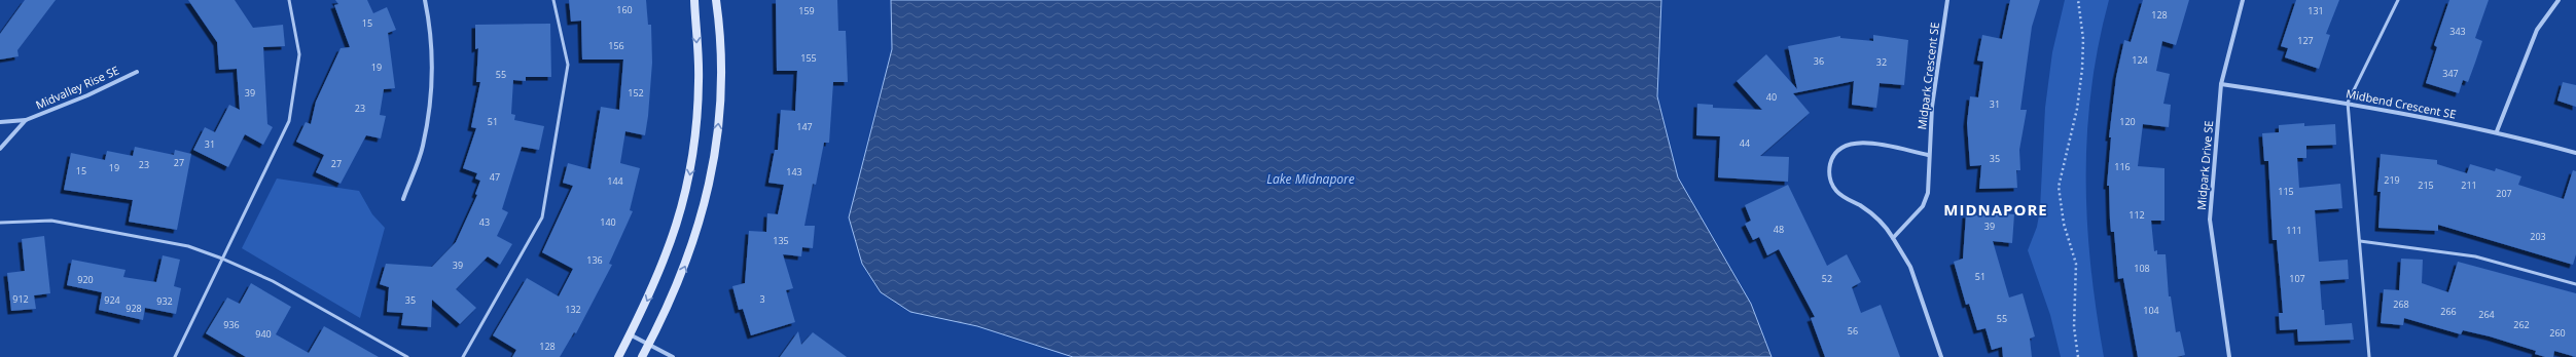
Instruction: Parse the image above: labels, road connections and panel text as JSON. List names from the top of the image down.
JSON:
{
  "streets": {
    "street": [
      "Midpark Crescent SE",
      "Midvalley Rise SE",
      "Midbend Crescent SE",
      "Midpark Drive SE"
    ]
  },
  "crossings": [
    ["Midbend Crescent SE", "Midpark Drive SE"]
  ],
  "districts": ["MIDNAPORE"],
  "water": ["Lake Midnapore"],
  "house_numbers": [
    "160",
    "159",
    "131",
    "128",
    "15",
    "343",
    "127",
    "156",
    "155",
    "124",
    "36",
    "32",
    "19",
    "347",
    "55",
    "39",
    "152",
    "40",
    "31",
    "23",
    "51",
    "120",
    "147",
    "44",
    "31",
    "35",
    "27",
    "27",
    "23",
    "116",
    "19",
    "15",
    "143",
    "47",
    "219",
    "144",
    "215",
    "211",
    "115",
    "207",
    "112",
    "43",
    "140",
    "39",
    "48",
    "111",
    "203",
    "135",
    "136",
    "39",
    "108",
    "51",
    "52",
    "107",
    "920",
    "912",
    "3",
    "924",
    "35",
    "932",
    "268",
    "928",
    "132",
    "104",
    "266",
    "264",
    "55",
    "936",
    "262",
    "56",
    "260",
    "940",
    "128"
  ]
}
